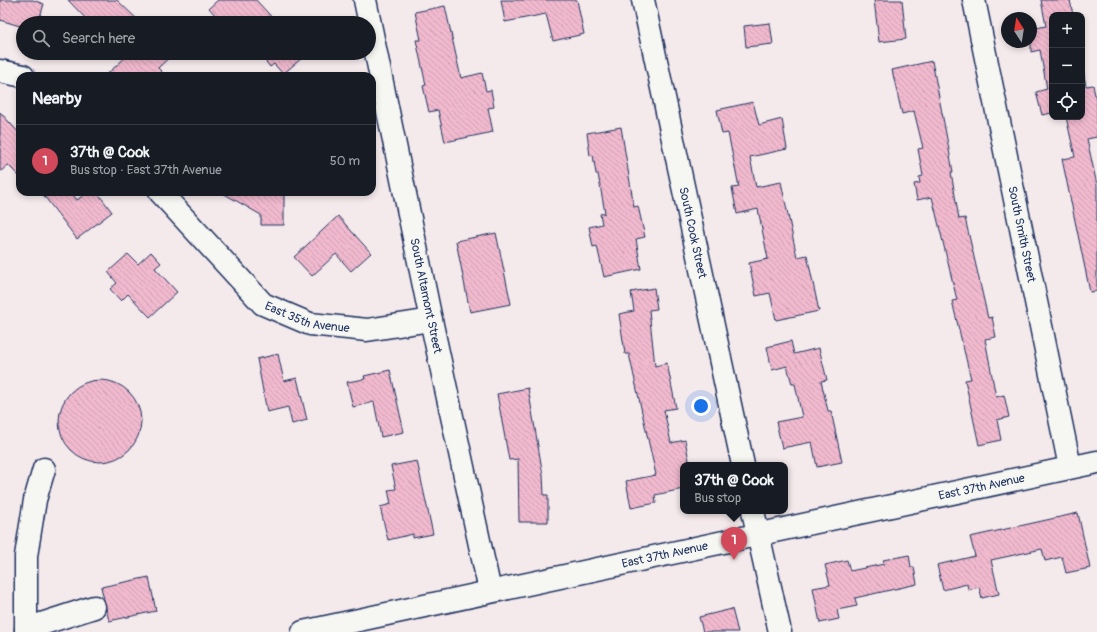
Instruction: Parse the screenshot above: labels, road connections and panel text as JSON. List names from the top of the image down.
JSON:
{
  "streets": {
    "street": [
      "South Cook Street",
      "South Smith Street",
      "South Altamont Street",
      "East 35th Avenue",
      "East 37th Avenue"
    ]
  },
  "crossings": [
    ["South Smith Street", "East 37th Avenue"],
    ["South Altamont Street", "East 35th Avenue"],
    ["South Altamont Street", "East 37th Avenue"]
  ],
  "north": "top",
  "page": {
    "map_buttons": ["+", "−"],
    "search": "Search here",
    "heading": "Nearby",
    "list": [
      {
        "mark": "1",
        "name": "37th @ Cook",
        "note": "Bus stop · East 37th Avenue",
        "value": "50 m"
      }
    ],
    "popup": ["37th @ Cook", "Bus stop"],
    "pins": "1"
  }
}
